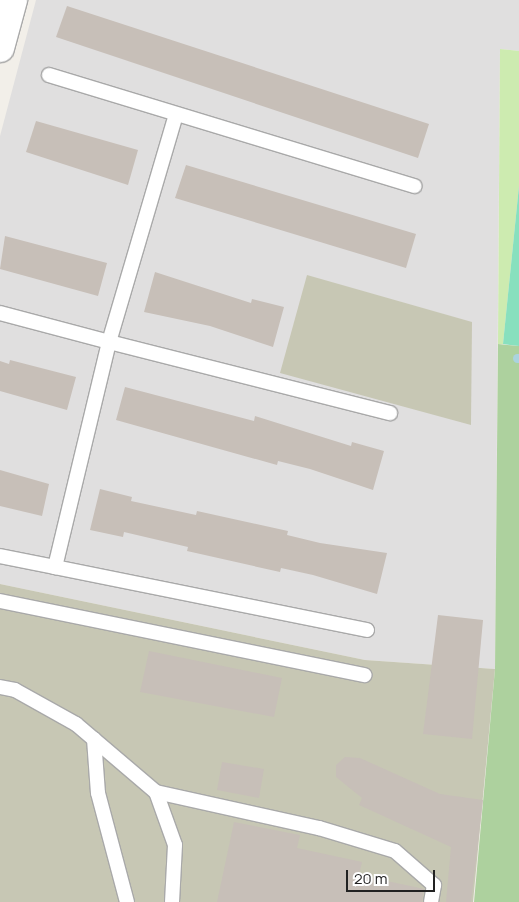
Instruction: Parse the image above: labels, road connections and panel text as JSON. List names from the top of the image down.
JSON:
{
  "scale_bar": "20 m"
}
